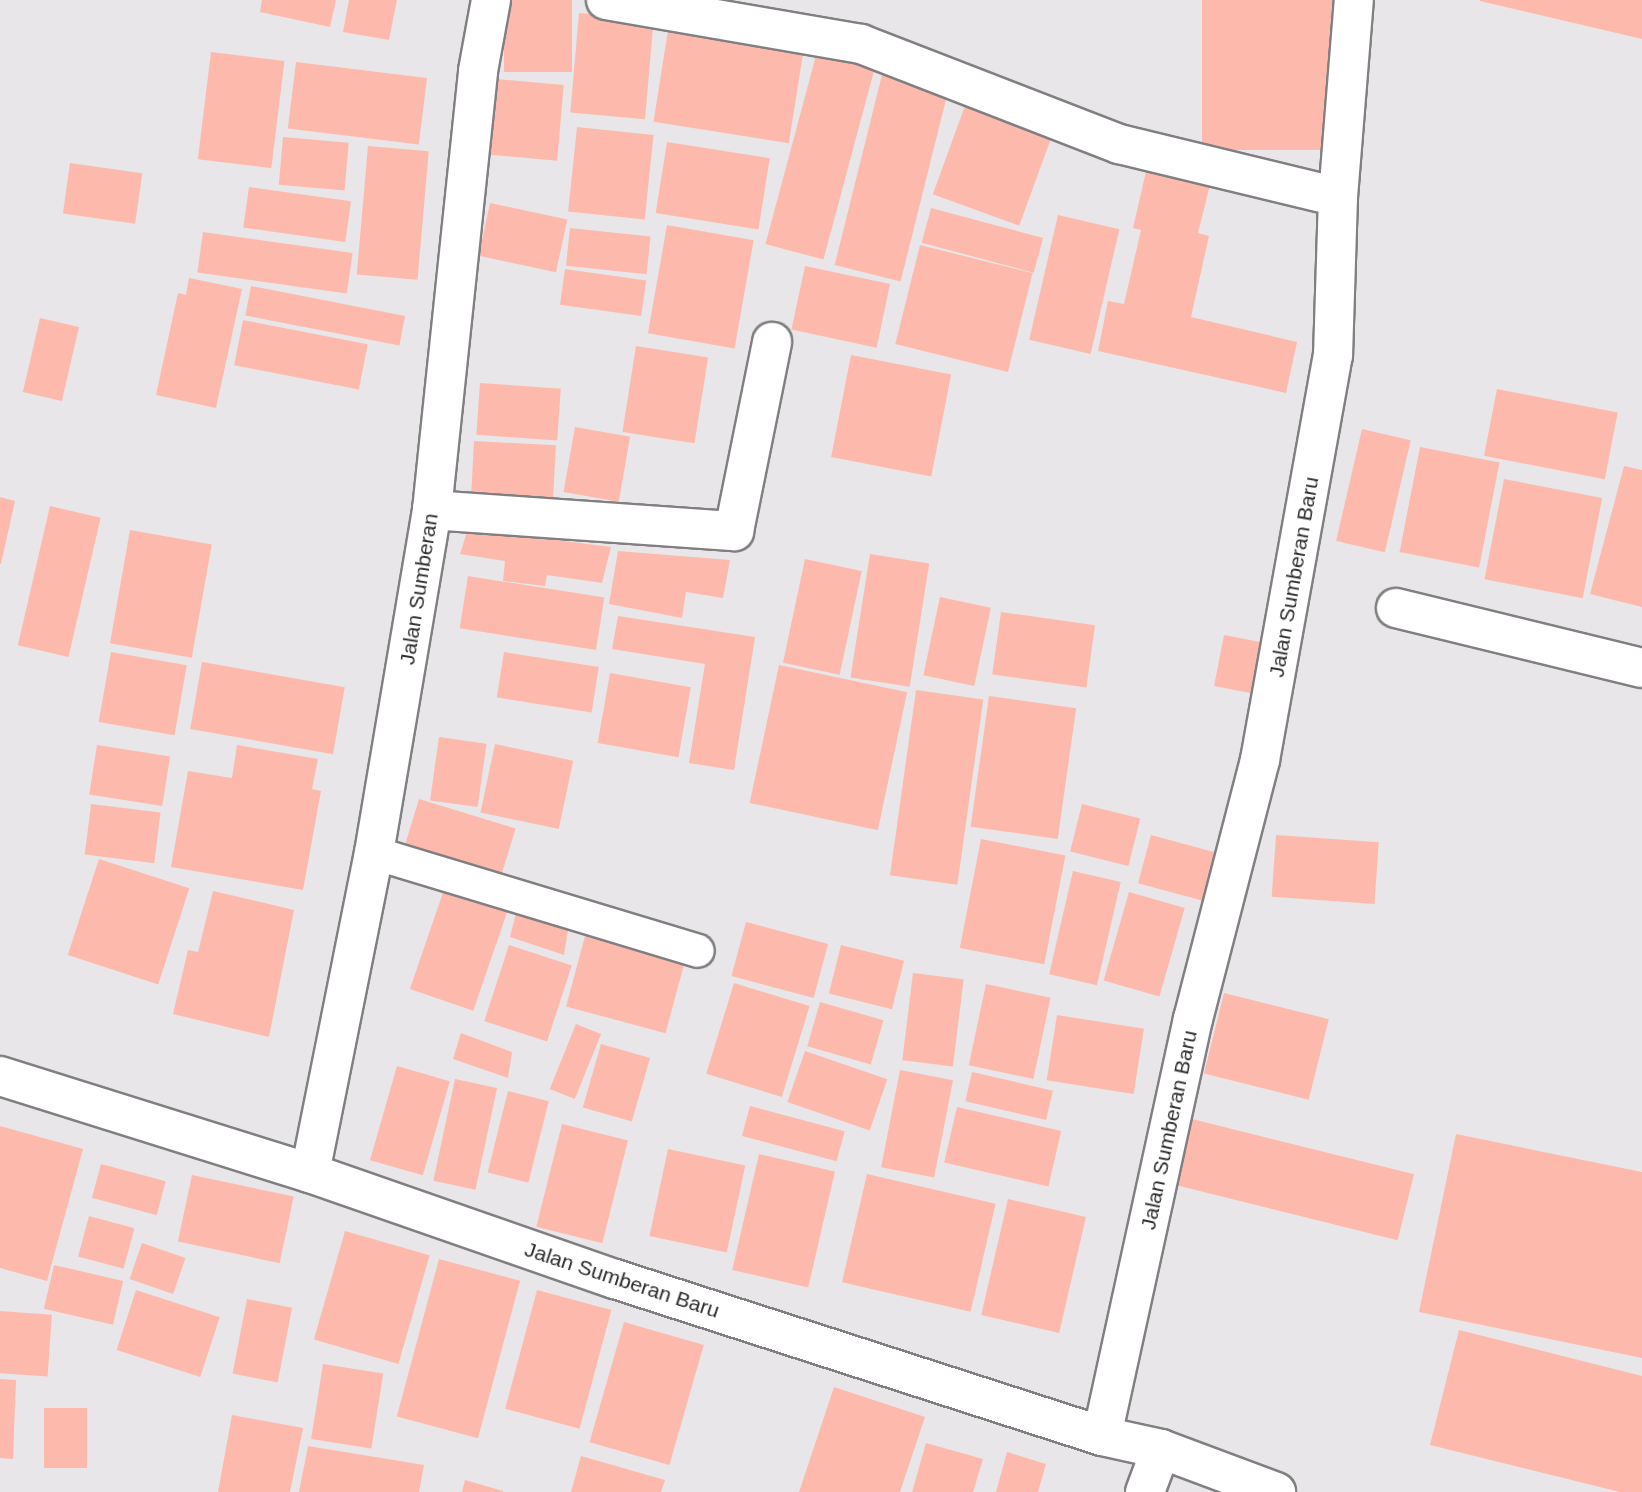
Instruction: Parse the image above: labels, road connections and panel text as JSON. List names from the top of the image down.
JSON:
{
  "streets": {
    "street": ["Jalan Sumberan Baru", "Jalan Sumberan"]
  },
  "crossings": [
    ["Jalan Sumberan Baru", "Jalan Sumberan"]
  ]
}
